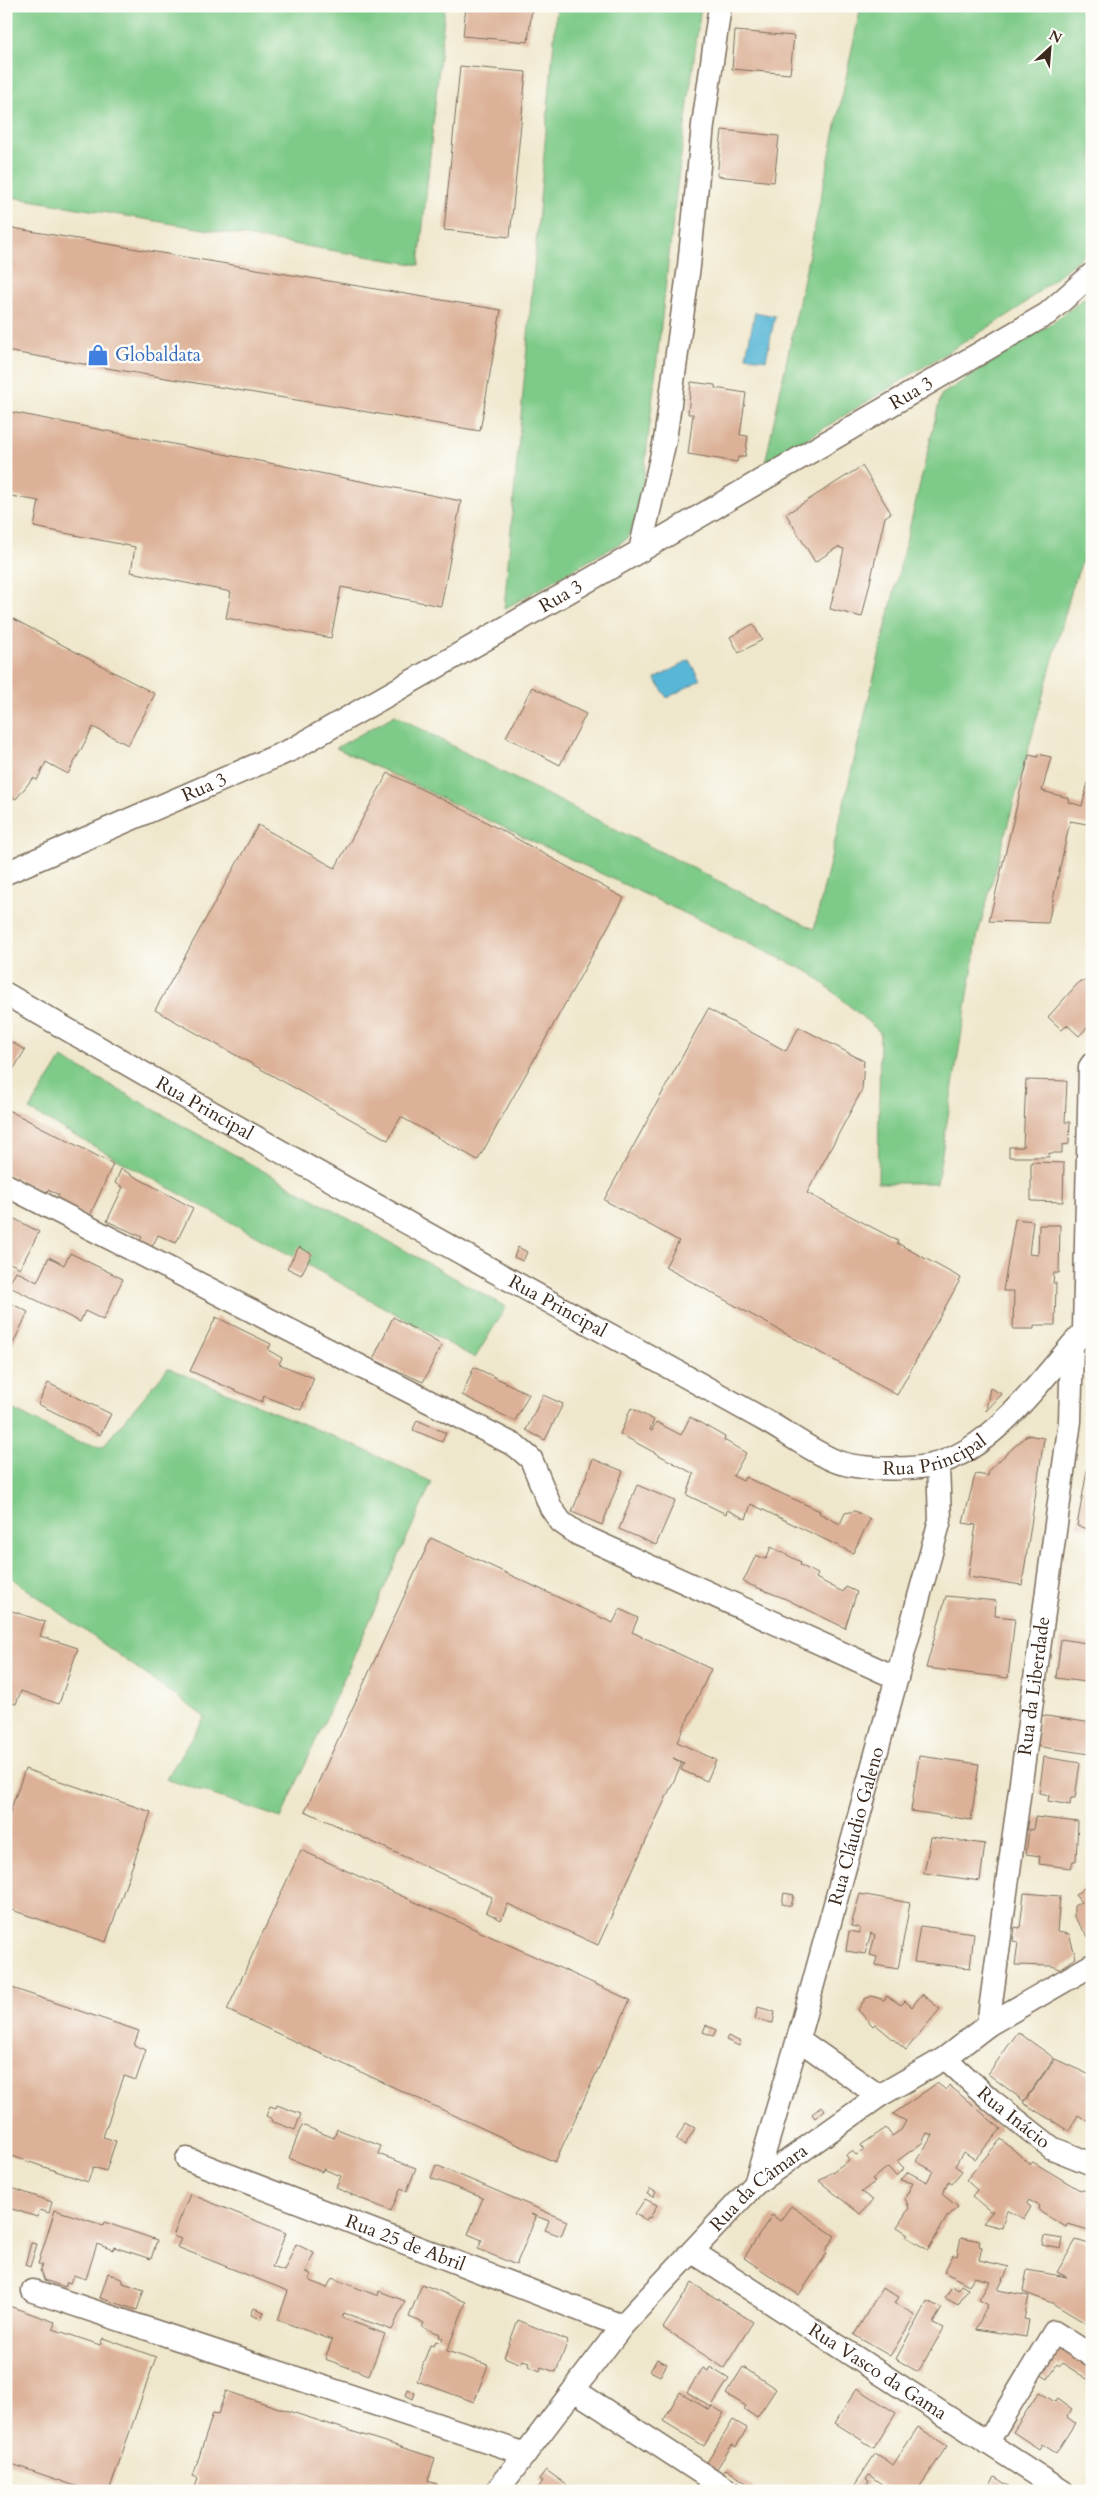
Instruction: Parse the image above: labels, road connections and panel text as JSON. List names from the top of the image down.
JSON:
{
  "streets": {
    "street": [
      "Rua 3",
      "Rua Principal",
      "Rua da Liberdade",
      "Rua Cláudio Galeno",
      "Rua Inácio",
      "Rua da Câmara",
      "Rua 25 de Abril",
      "Rua Vasco da Gama"
    ]
  },
  "crossings": [
    ["Rua Principal", "Rua da Liberdade"],
    ["Rua Principal", "Rua Cláudio Galeno"],
    ["Rua da Liberdade", "Rua da Câmara"],
    ["Rua Cláudio Galeno", "Rua da Câmara"],
    ["Rua Inácio", "Rua da Câmara"],
    ["Rua da Câmara", "Rua 25 de Abril"],
    ["Rua da Câmara", "Rua Vasco da Gama"]
  ],
  "places": {
    "shop": ["Globaldata"]
  },
  "north": "top right"
}
